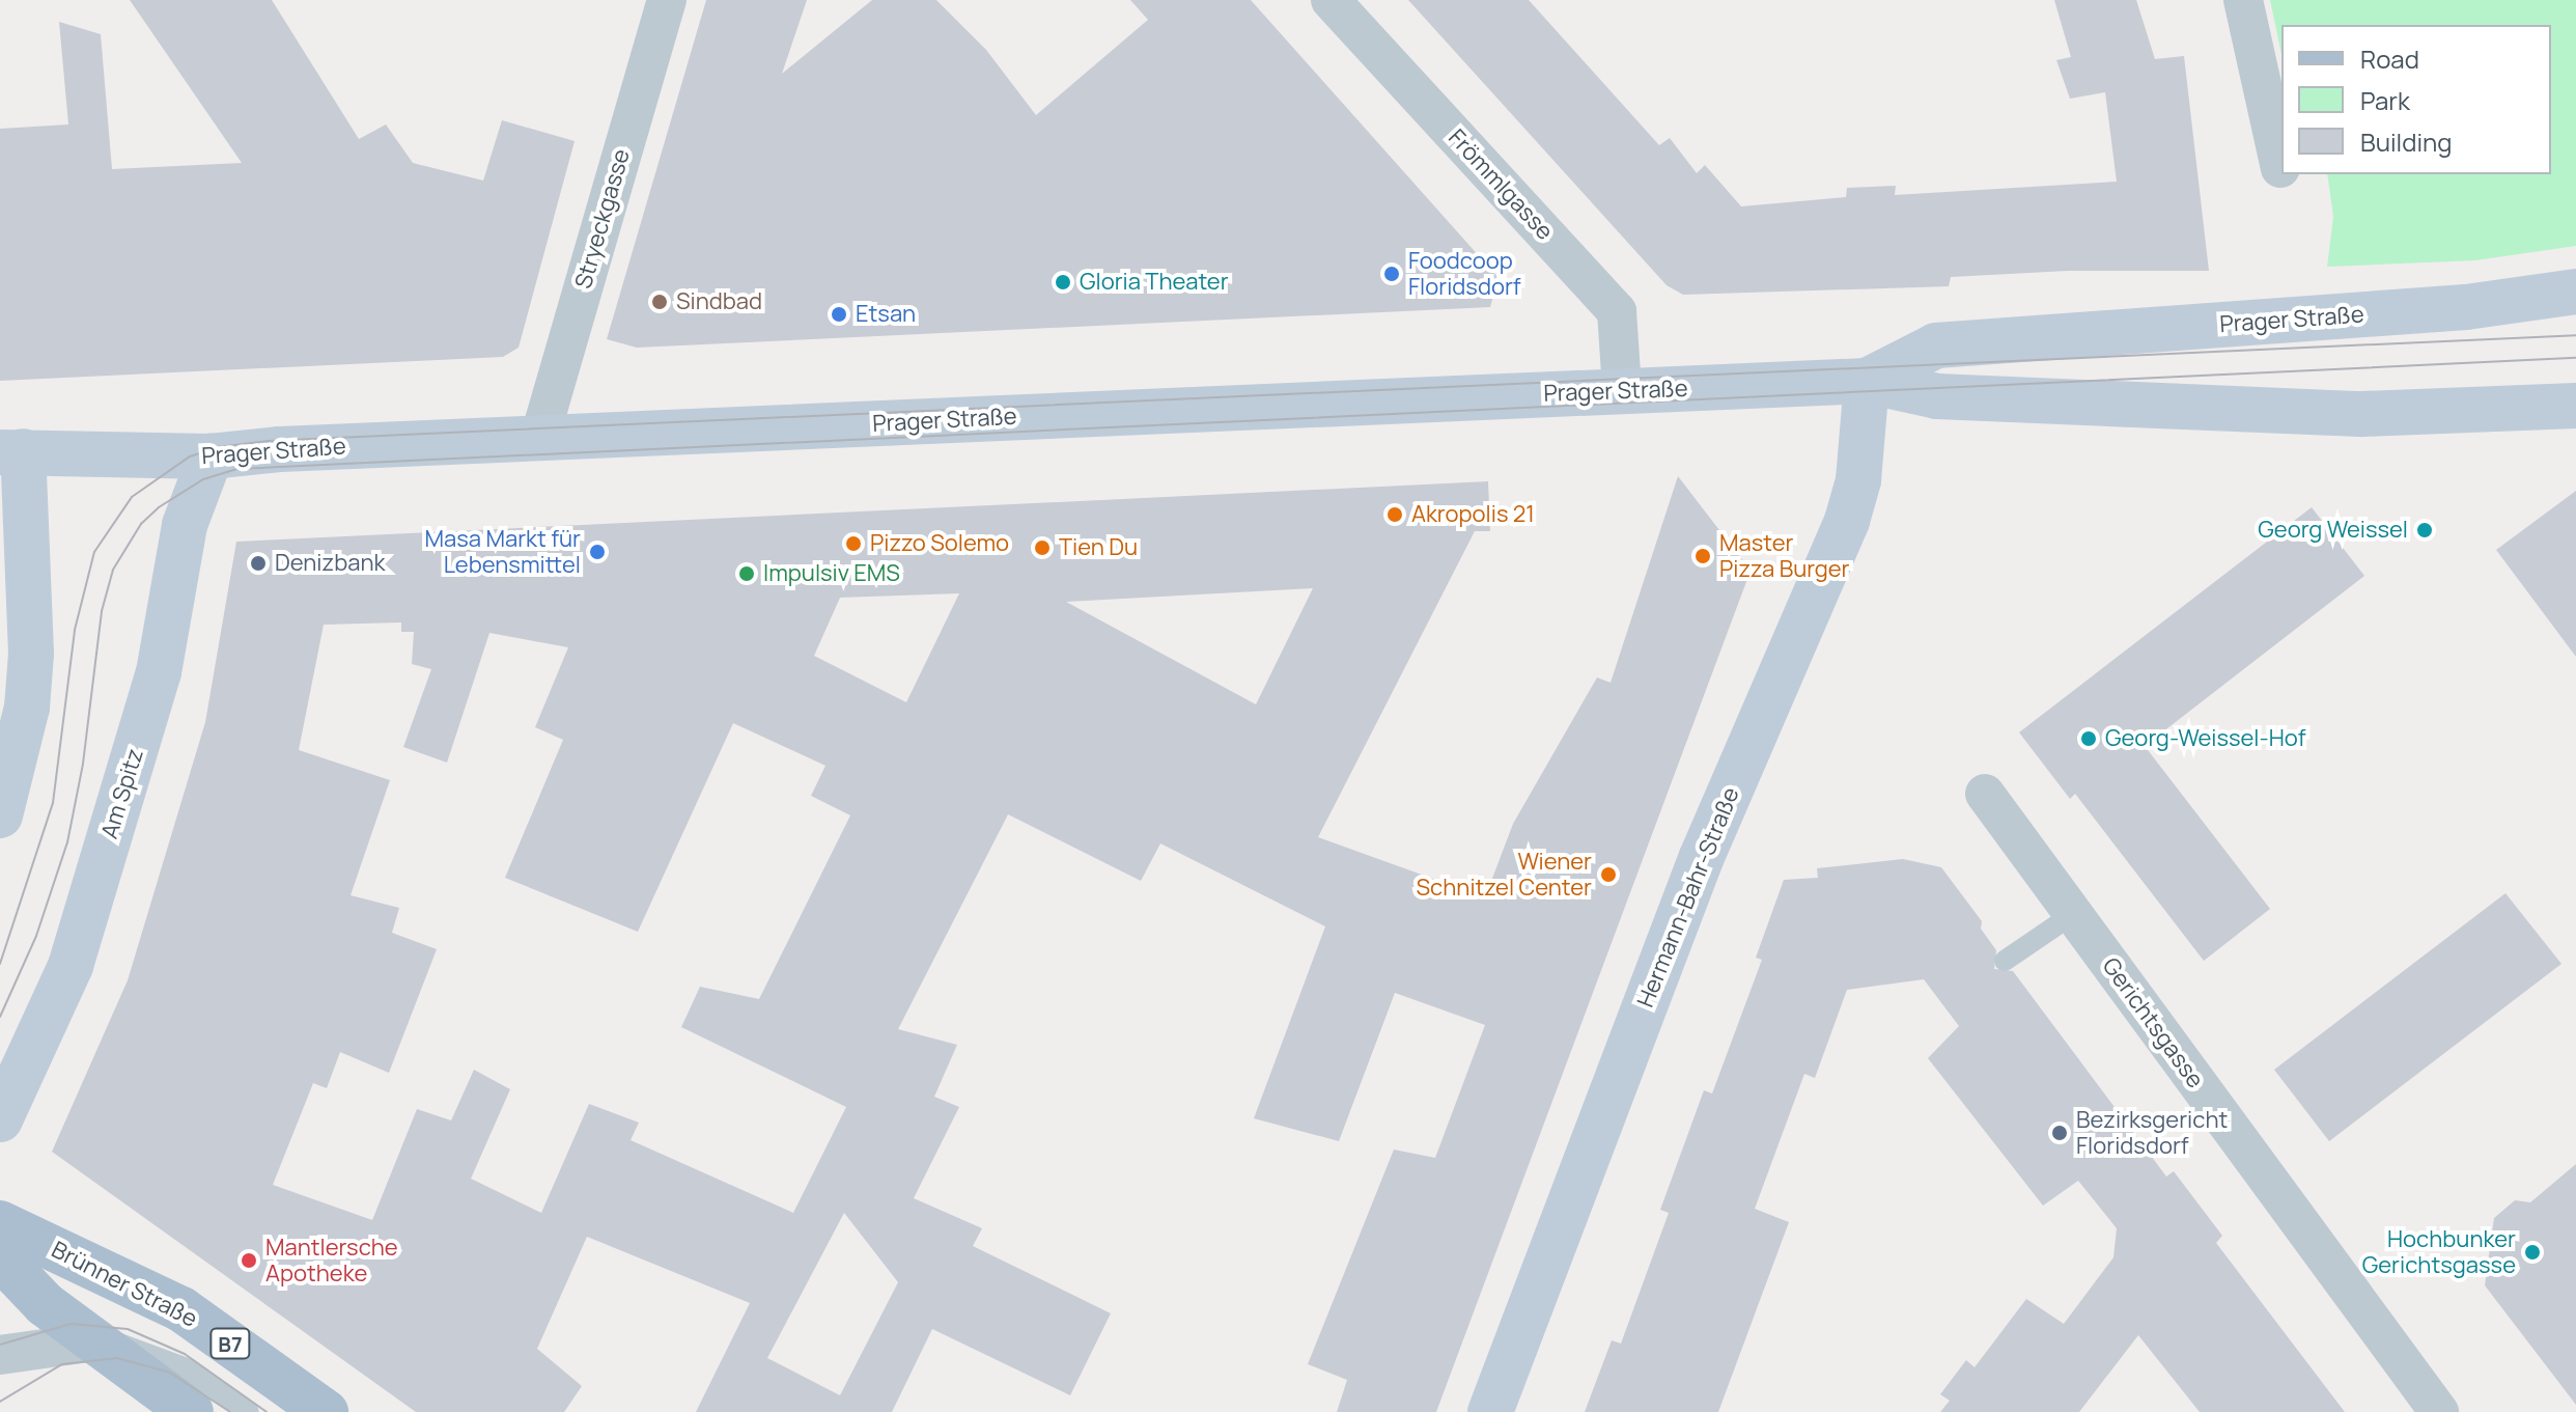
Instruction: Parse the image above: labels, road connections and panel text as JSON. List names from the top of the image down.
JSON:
{
  "streets": {
    "main road": [
      "Prager Straße",
      "Am Spitz",
      "Hermann-Bahr-Straße",
      "Brünner Straße",
      "B7"
    ],
    "street": ["Frömmlgasse", "Stryeckgasse", "Gerichtsgasse"]
  },
  "crossings": [
    ["Frömmlgasse", "Prager Straße"],
    ["Stryeckgasse", "Prager Straße"],
    ["Prager Straße", "Am Spitz"],
    ["Prager Straße", "Hermann-Bahr-Straße"]
  ],
  "places": [
    "Foodcoop Floridsdorf",
    "Gloria Theater",
    "Sindbad",
    "Etsan",
    "Akropolis 21",
    "Georg Weissel",
    "Pizzo Solemo",
    "Tien Du",
    "Masa Markt für Lebensmittel",
    "Master Pizza Burger",
    "Denizbank",
    "Impulsiv EMS",
    "Georg-Weissel-Hof",
    "Wiener Schnitzel Center",
    "Bezirksgericht Floridsdorf",
    "Hochbunker Gerichtsgasse",
    "Mantlersche Apotheke"
  ],
  "legend": ["Road", "Park", "Building"]
}
